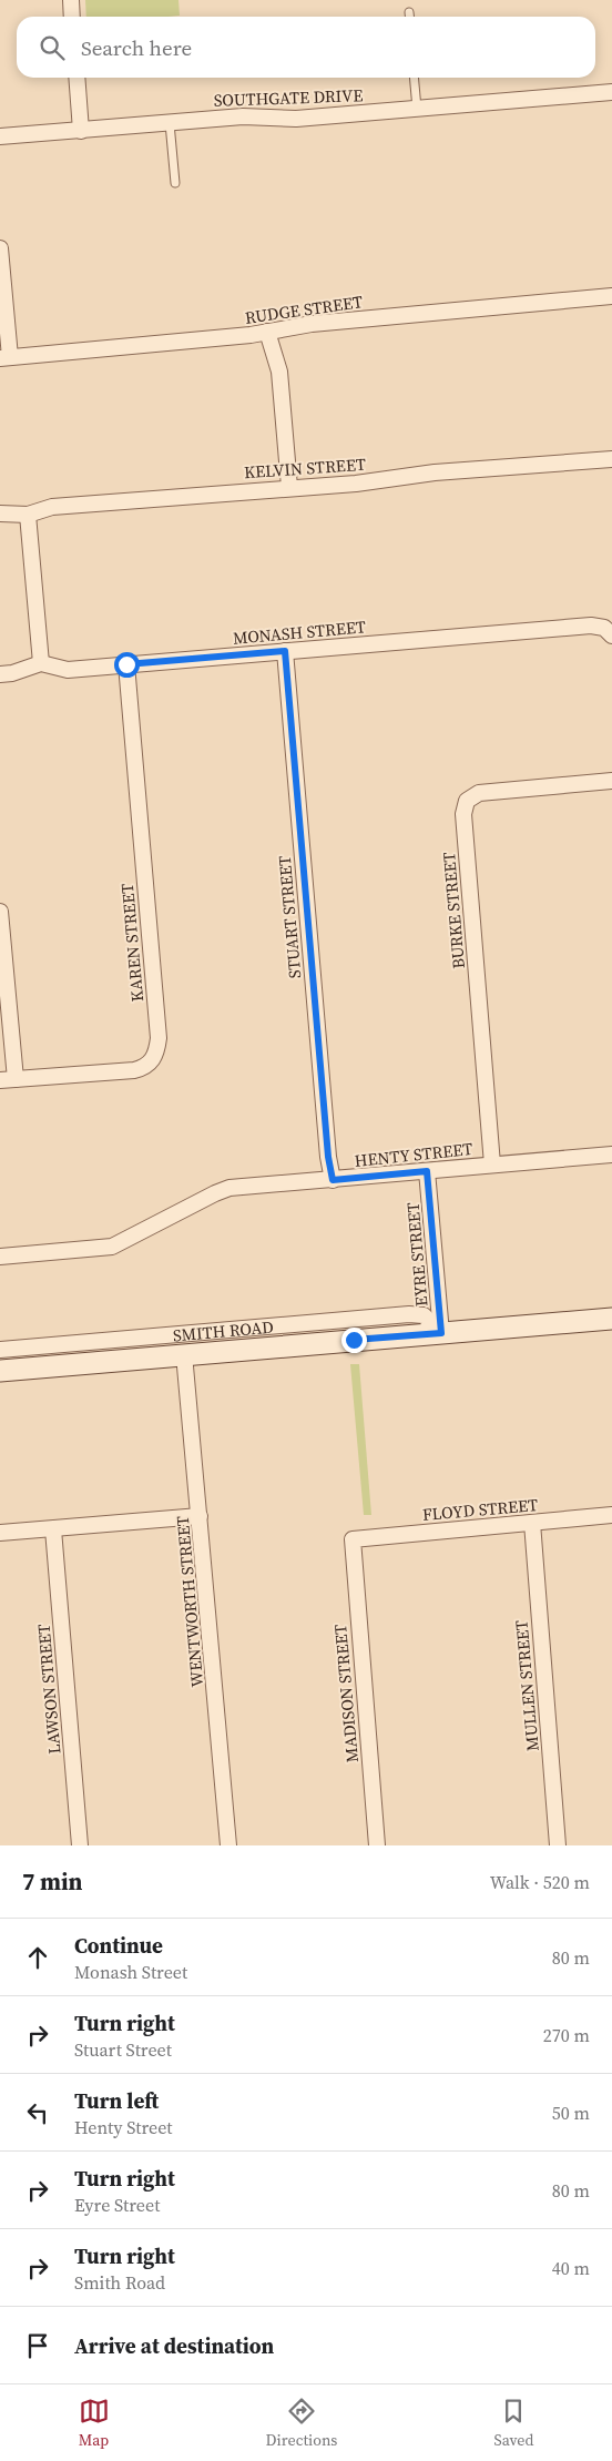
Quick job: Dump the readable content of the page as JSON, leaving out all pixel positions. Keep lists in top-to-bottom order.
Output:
{
  "streets": {
    "street": [
      "SOUTHGATE DRIVE",
      "RUDGE STREET",
      "KELVIN STREET",
      "MONASH STREET",
      "BURKE STREET",
      "STUART STREET",
      "KAREN STREET",
      "HENTY STREET",
      "EYRE STREET",
      "SMITH ROAD",
      "FLOYD STREET",
      "WENTWORTH STREET",
      "MULLEN STREET",
      "LAWSON STREET",
      "MADISON STREET"
    ]
  },
  "crossings": [
    ["MONASH STREET", "STUART STREET"],
    ["MONASH STREET", "KAREN STREET"],
    ["BURKE STREET", "HENTY STREET"],
    ["STUART STREET", "HENTY STREET"],
    ["HENTY STREET", "EYRE STREET"],
    ["EYRE STREET", "SMITH ROAD"],
    ["SMITH ROAD", "WENTWORTH STREET"],
    ["FLOYD STREET", "MULLEN STREET"],
    ["FLOYD STREET", "MADISON STREET"]
  ],
  "page": {
    "search": "Search here",
    "heading": ["7 min", "Walk · 520 m"],
    "list": [
      ["Continue", "Monash Street", "80 m"],
      ["Turn right", "Stuart Street", "270 m"],
      ["Turn left", "Henty Street", "50 m"],
      ["Turn right", "Eyre Street", "80 m"],
      ["Turn right", "Smith Road", "40 m"],
      "Arrive at destination"
    ],
    "nav": ["Map", "Directions", "Saved"]
  }
}
